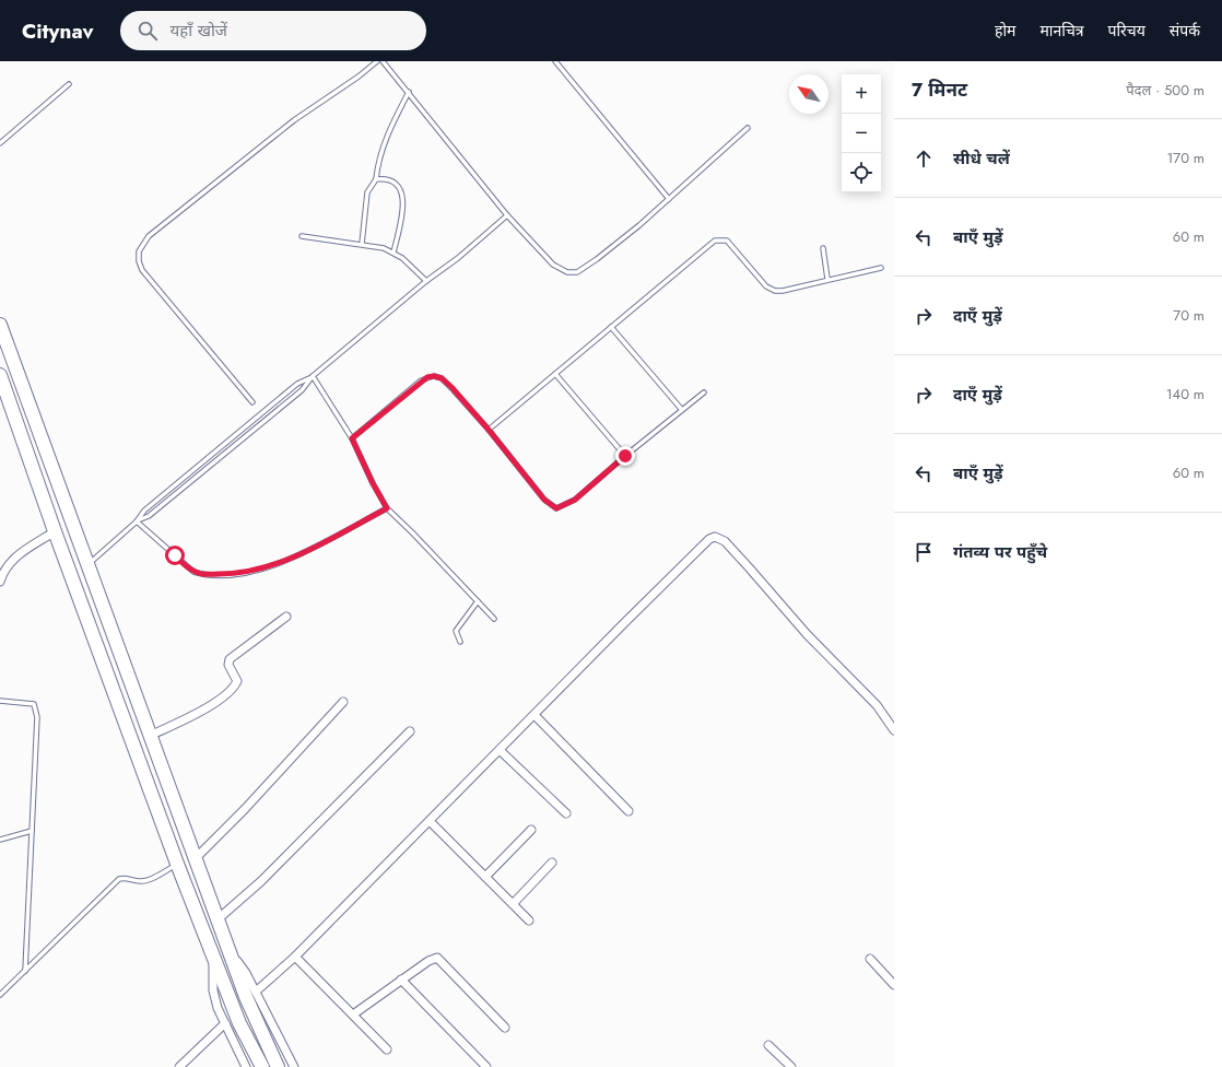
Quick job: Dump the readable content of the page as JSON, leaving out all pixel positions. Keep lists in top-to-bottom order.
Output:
{
  "north": "top left",
  "page": {
    "header": "Citynav",
    "search": "यहाँ खोजें",
    "nav": [
      "होम",
      "मानचित्र",
      "परिचय",
      "संपर्क"
    ],
    "heading": ["7 मिनट", "पैदल · 500 m"],
    "map_buttons": ["+", "−"],
    "list": [
      ["सीधे चलें", "170 m"],
      ["बाएँ मुड़ें", "60 m"],
      ["दाएँ मुड़ें", "70 m"],
      ["दाएँ मुड़ें", "140 m"],
      ["बाएँ मुड़ें", "60 m"],
      "गंतव्य पर पहुँचे"
    ]
  }
}
